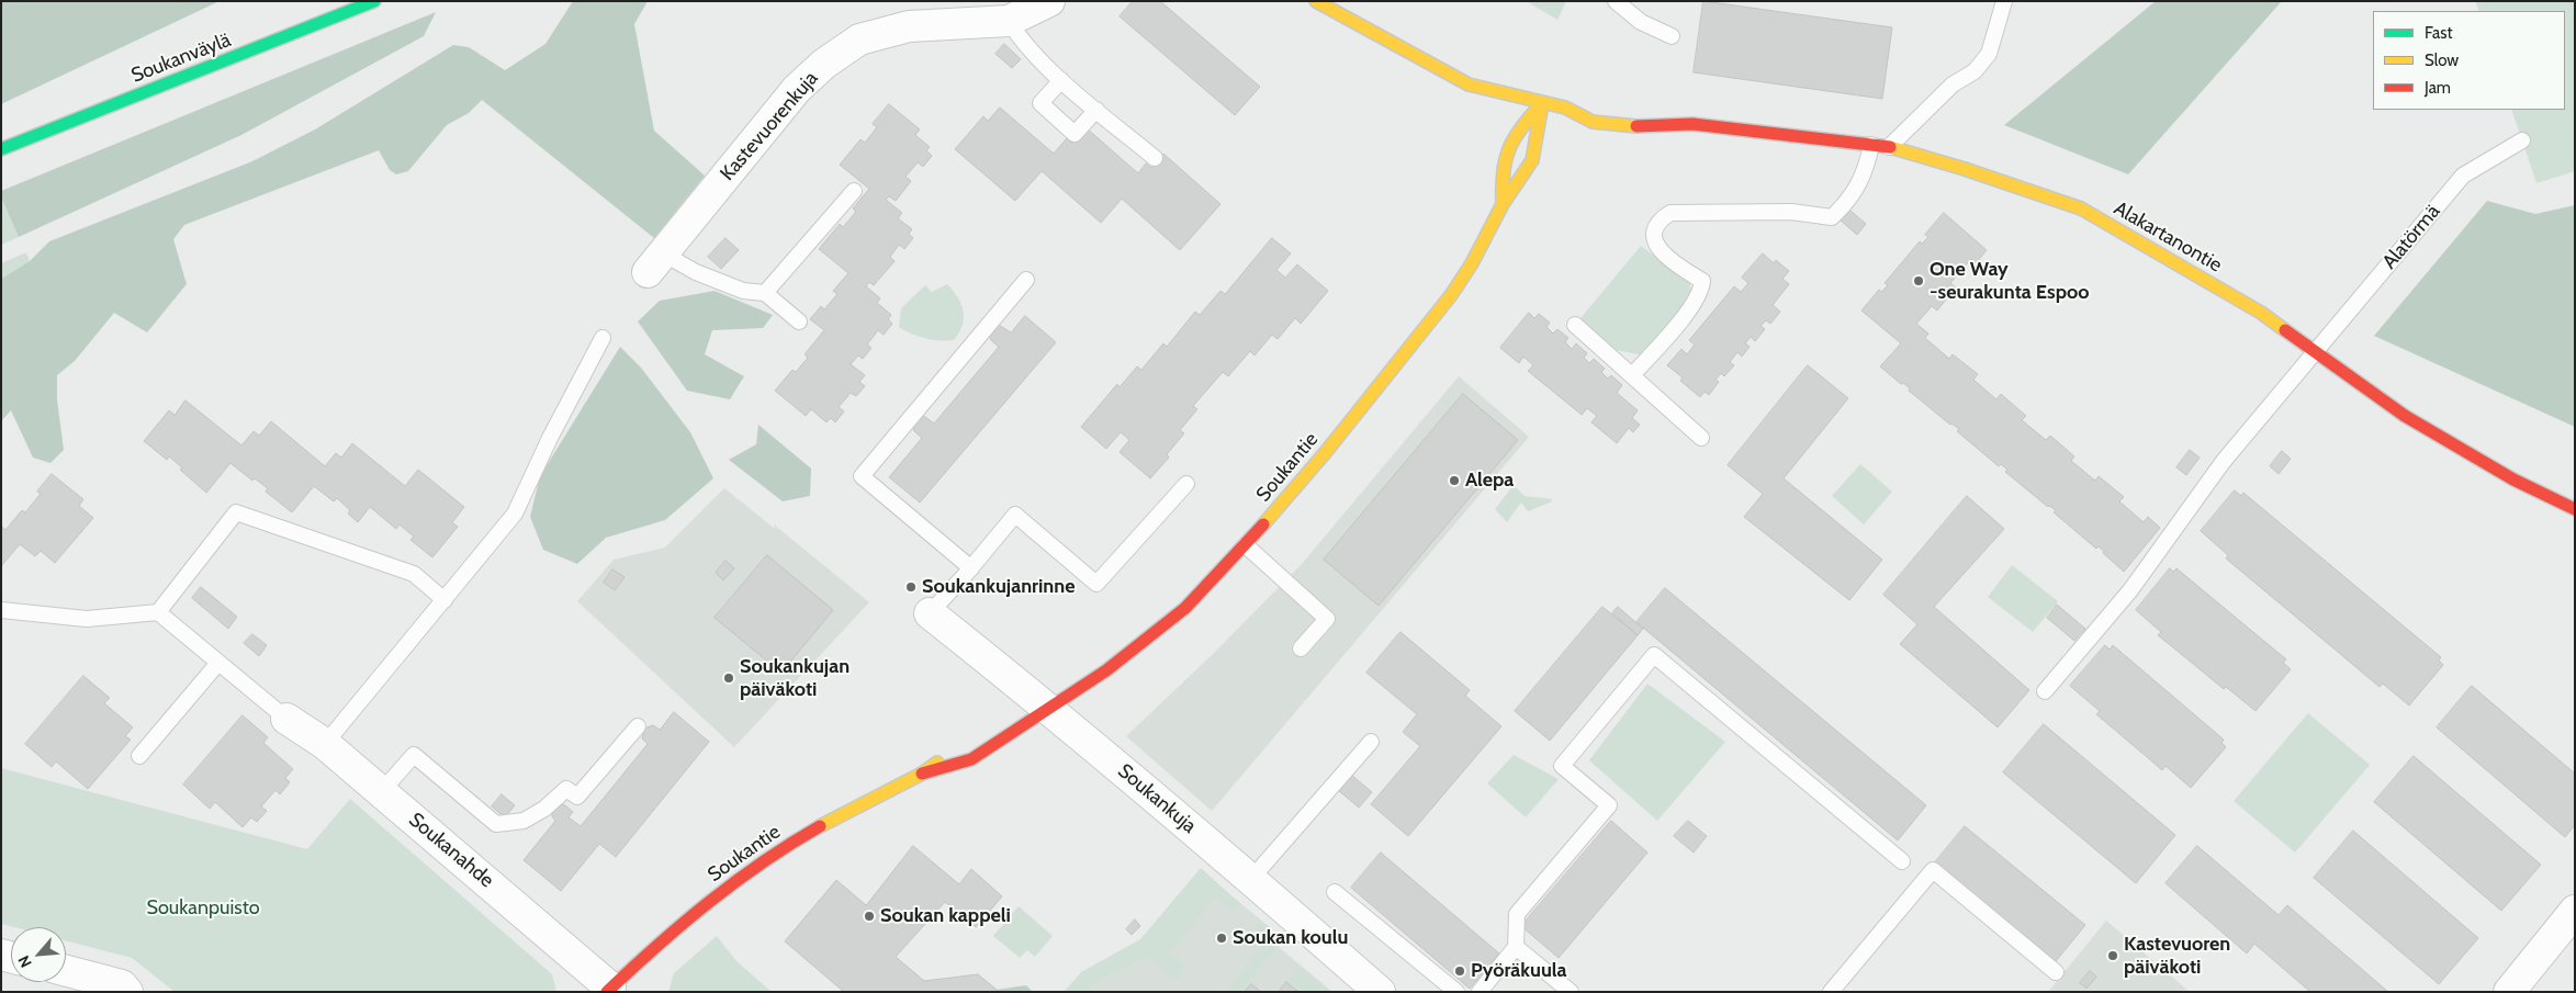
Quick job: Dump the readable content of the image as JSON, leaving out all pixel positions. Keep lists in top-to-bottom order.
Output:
{
  "streets": {
    "street": [
      "Soukanväylä",
      "Kastevuorenkuja",
      "Alakartanontie",
      "Soukantie",
      "Soukankuja",
      "Soukanahde"
    ],
    "lane": ["Alatörmä"]
  },
  "crossings": [
    ["Alakartanontie", "Alatörmä"],
    ["Alakartanontie", "Soukantie"],
    ["Soukantie", "Soukankuja"],
    ["Soukantie", "Soukanahde"]
  ],
  "parks": ["Soukanpuisto"],
  "places": [
    "One Way -seurakunta Espoo",
    "Alepa",
    "Soukankujanrinne",
    "Soukankujan päiväkoti",
    "Soukan kappeli",
    "Soukan koulu",
    "Kastevuoren päiväkoti",
    "Pyöräkuula"
  ],
  "legend": ["Fast", "Slow", "Jam"],
  "north": "bottom left"
}
